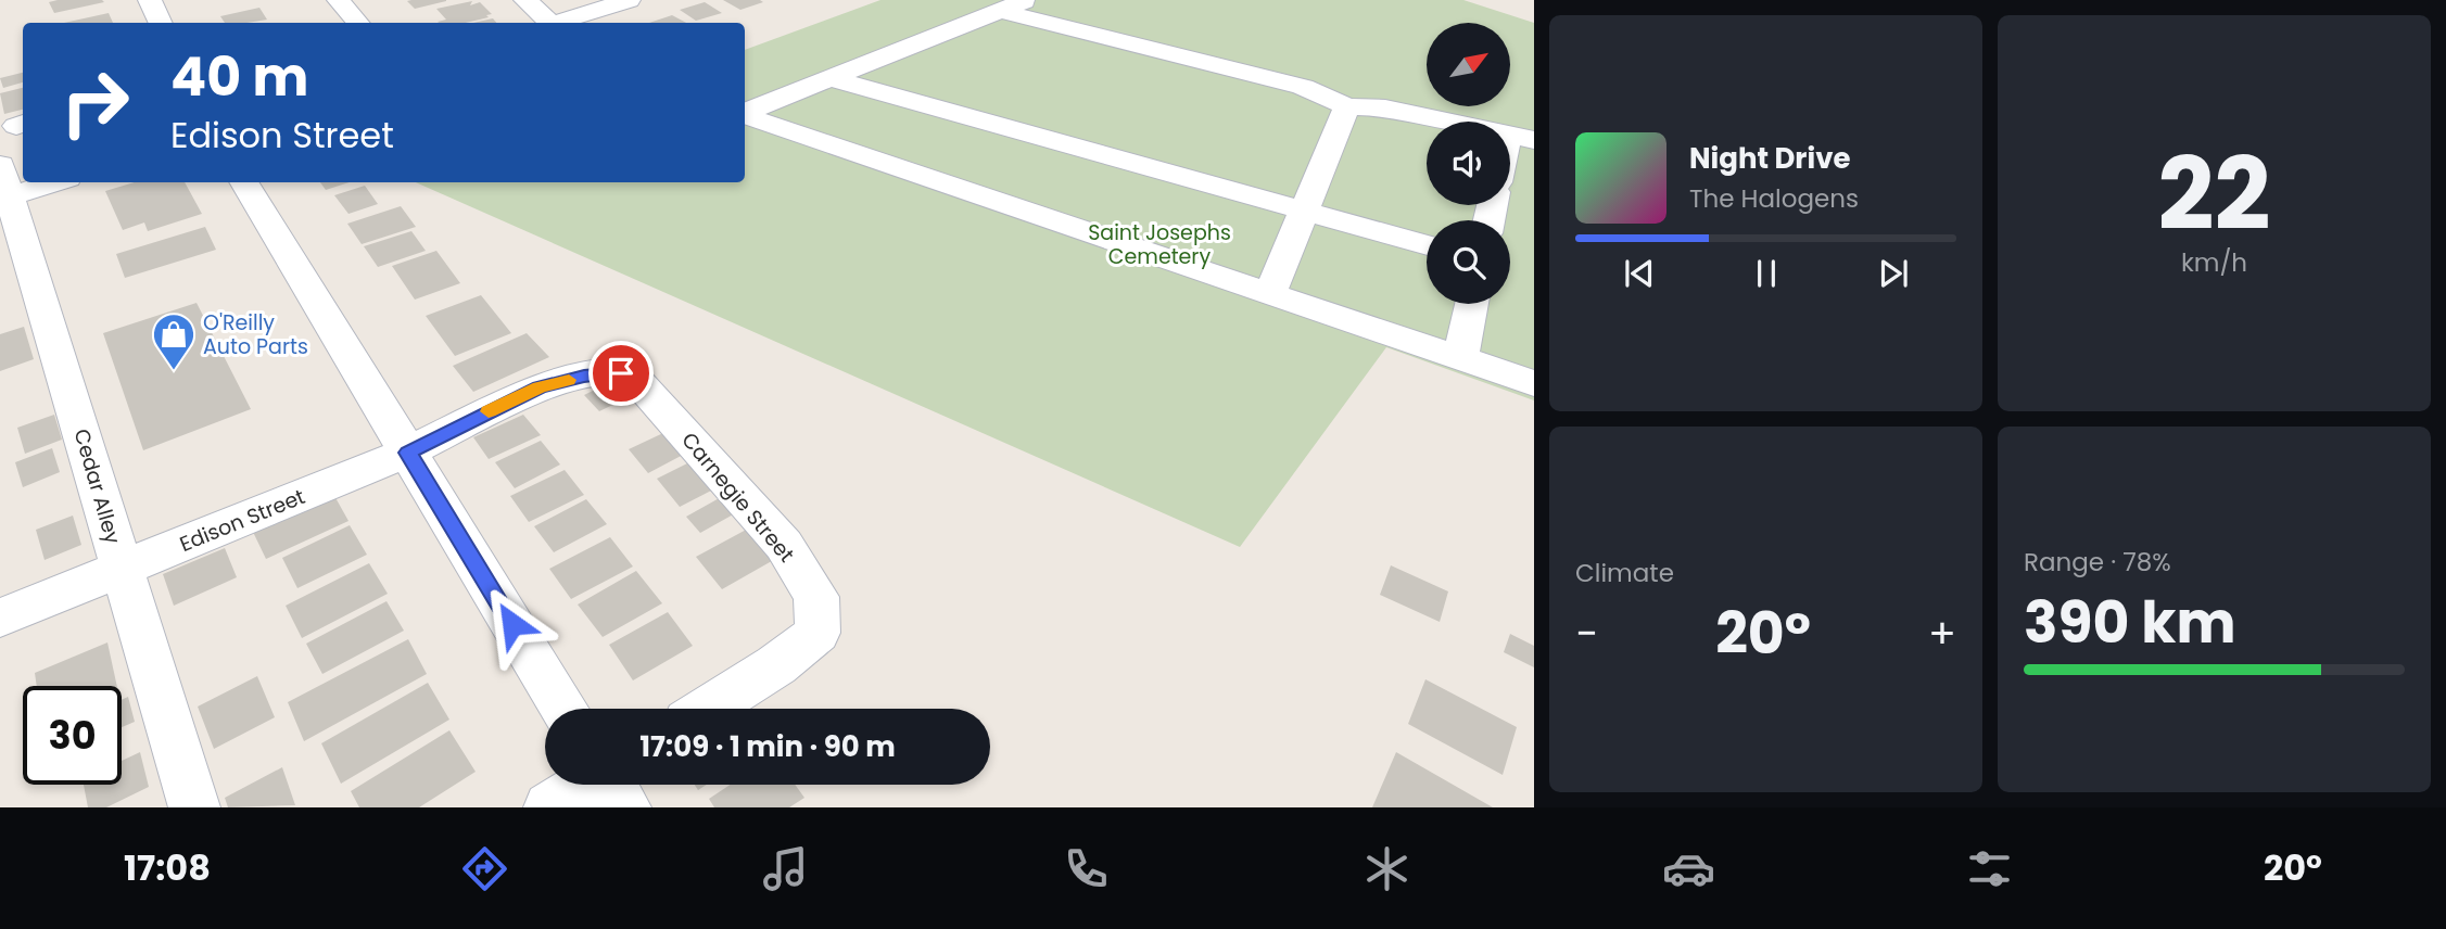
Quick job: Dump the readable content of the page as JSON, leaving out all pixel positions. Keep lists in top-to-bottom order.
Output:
{
  "streets": {
    "street": ["Cedar Alley", "Carnegie Street", "Edison Street"]
  },
  "crossings": [
    ["Cedar Alley", "Edison Street"],
    ["Carnegie Street", "Edison Street"]
  ],
  "parks": ["Saint Josephs Cemetery"],
  "places": {
    "shop": ["O'Reilly Auto Parts"]
  },
  "north": "top right",
  "page": {
    "tile": [
      ["22", "km/h"],
      "Climate",
      ["Range · 78%", "390 km"]
    ],
    "turn": ["40 m", "Edison Street"],
    "song": ["Night Drive", "The Halogens"],
    "heat": ["−", "20°", "+"],
    "limit": "30",
    "trip": "17:09 · 1 min · 90 m",
    "tabs": ["17:08", "20°"]
  }
}
